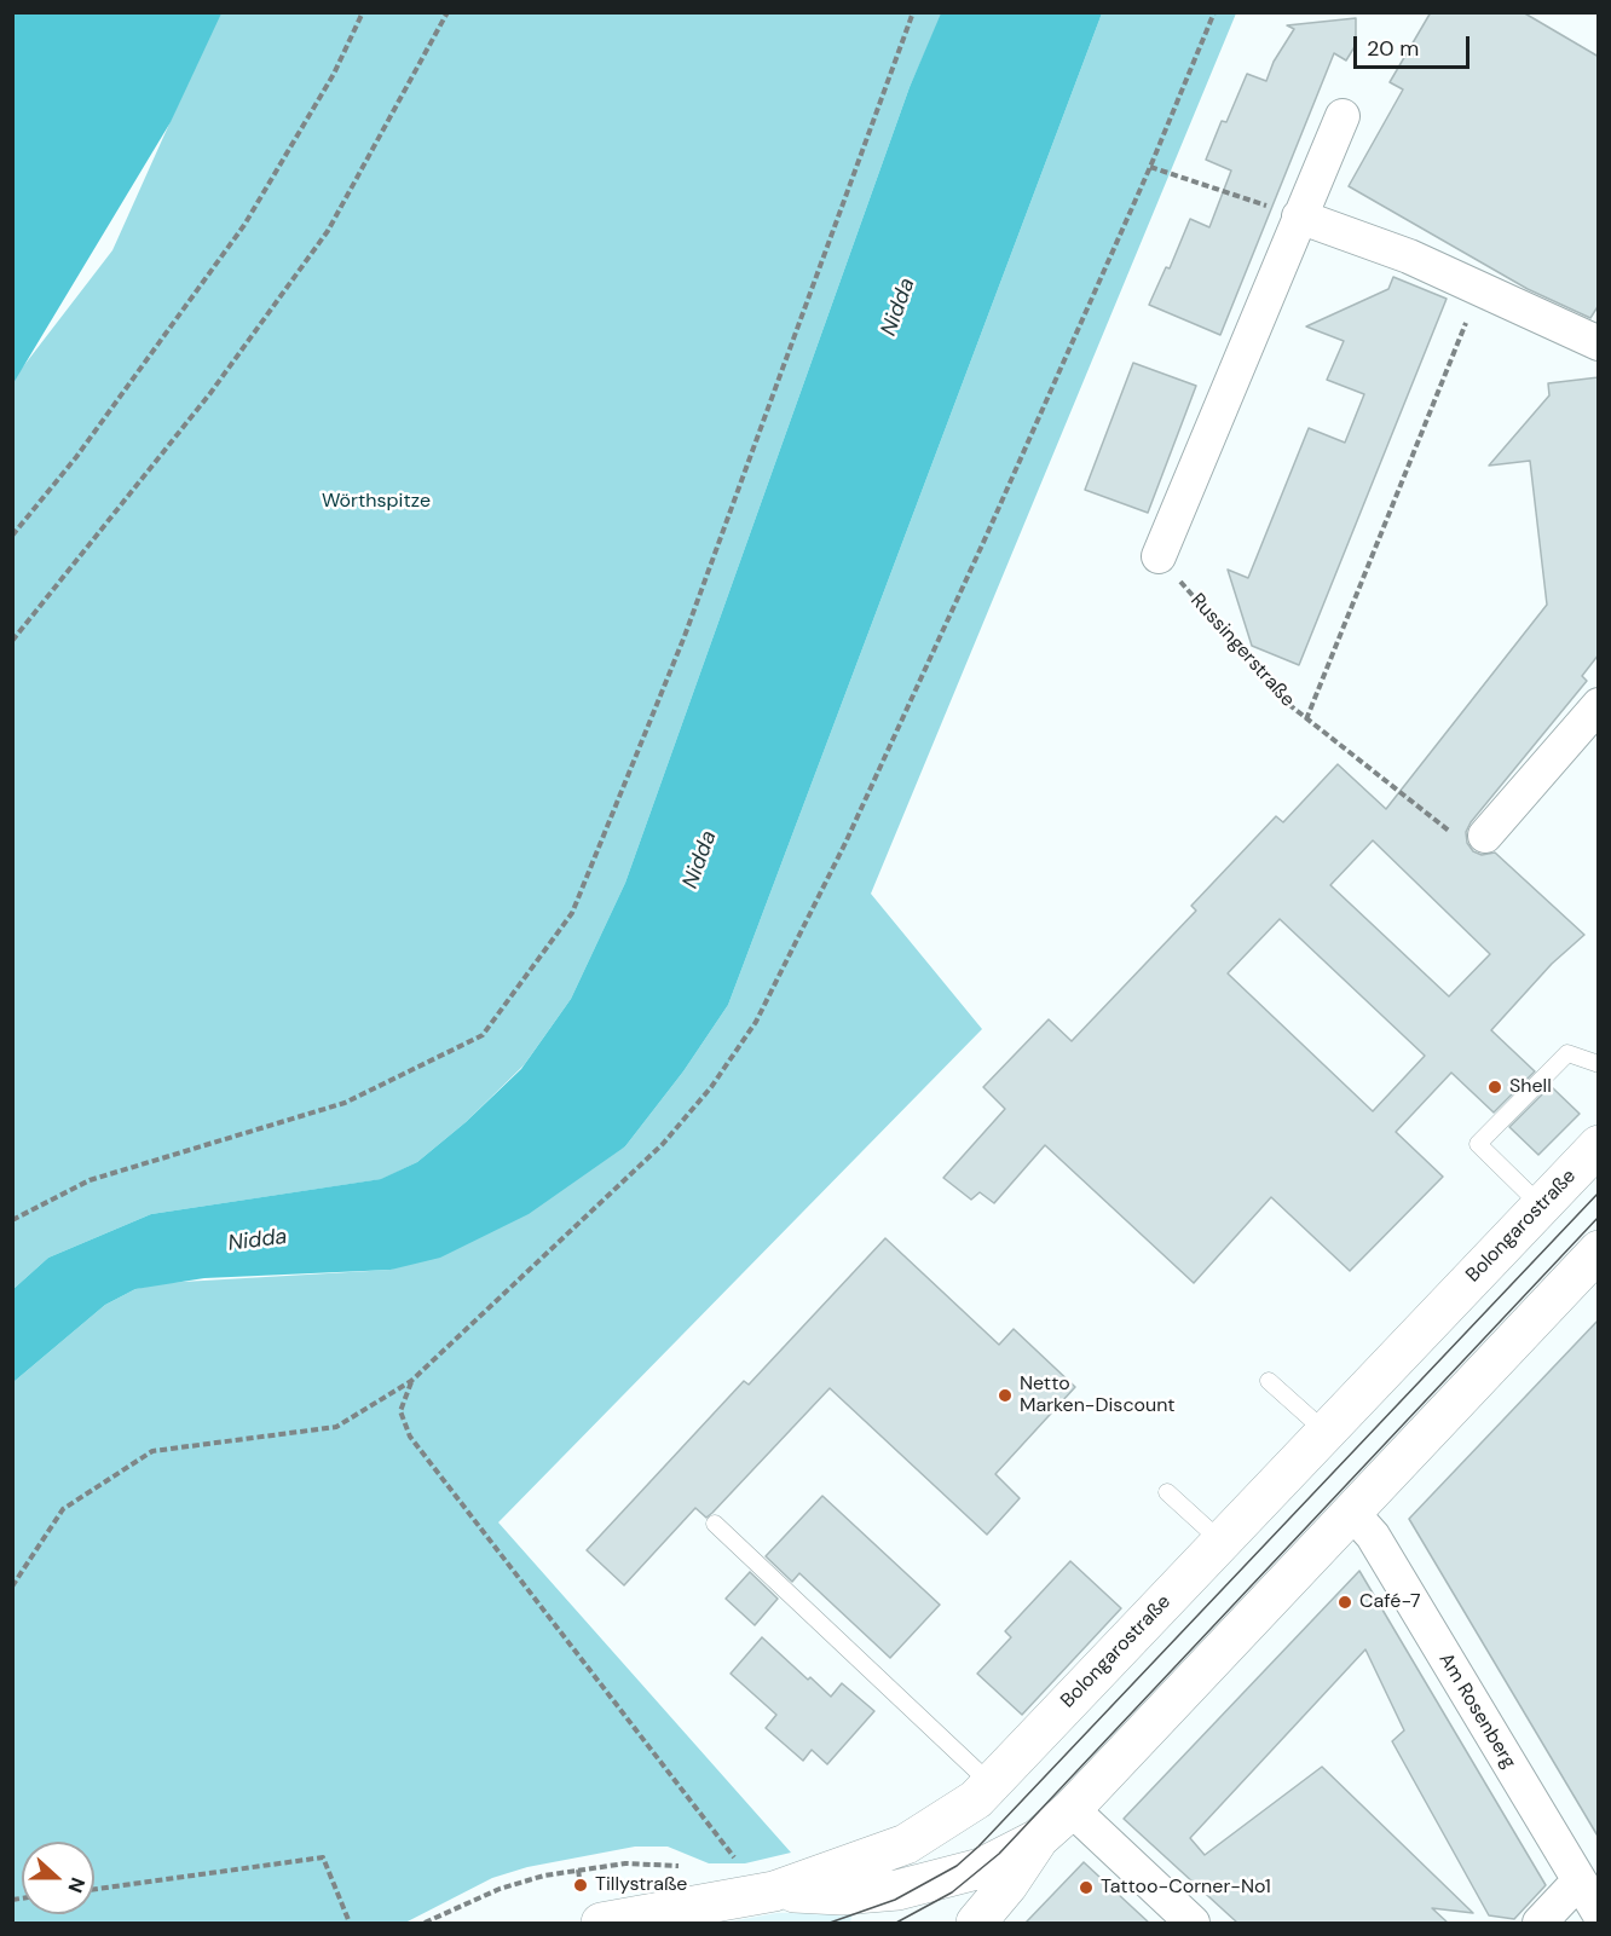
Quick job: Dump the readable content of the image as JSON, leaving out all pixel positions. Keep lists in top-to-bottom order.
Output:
{
  "streets": {
    "main road": ["Bolongarostraße"],
    "street": ["Am Rosenberg"],
    "path": ["Russingerstraße"]
  },
  "water": ["Nidda"],
  "parks": ["Wörthspitze"],
  "places": [
    "Shell",
    "Netto Marken-Discount",
    "Café-7",
    "Tillystraße",
    "Tattoo-Corner-No1"
  ],
  "scale_bar": "20 m",
  "north": "right"
}
